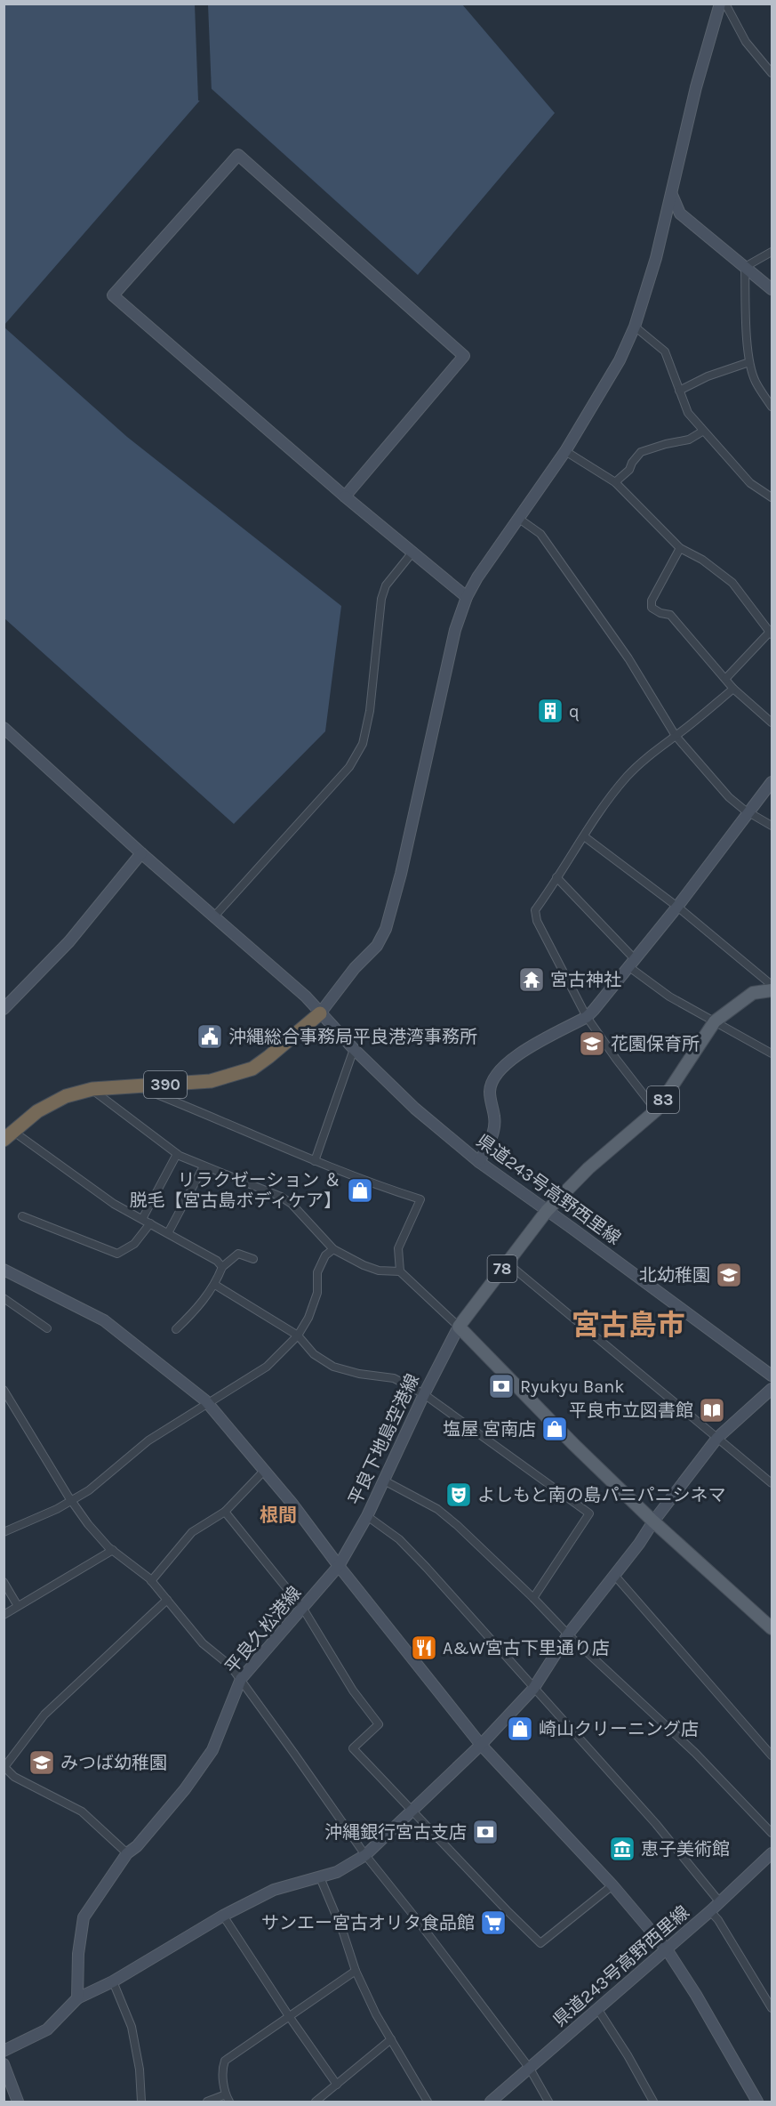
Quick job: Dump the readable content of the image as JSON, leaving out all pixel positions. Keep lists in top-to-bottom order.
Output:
{
  "streets": {
    "highway": ["390"],
    "main road": ["83", "78"],
    "street": ["県道243号高野西里線", "平良下地島空港線", "平良久松港線"]
  },
  "crossings": [
    ["390", "県道243号高野西里線"],
    ["83", "県道243号高野西里線"],
    ["83", "78"],
    ["県道243号高野西里線", "78"],
    ["78", "平良下地島空港線"],
    ["平良下地島空港線", "平良久松港線"]
  ],
  "districts": ["宮古島市", "根間"],
  "places": {
    "building": ["q"],
    "temple": ["宮古神社"],
    "public building": ["沖縄総合事務局平良港湾事務所"],
    "school or university": ["花園保育所", "北幼稚園", "みつば幼稚園"],
    "shop": ["リラクゼーション ＆ 脱毛【宮古島ボディケア】", "塩屋 宮南店", "崎山クリーニング店"],
    "bank": ["Ryukyu Bank", "沖縄銀行宮古支店"],
    "library": ["平良市立図書館"],
    "theatre": ["よしもと南の島パニパニシネマ"],
    "restaurant": ["A&W宮古下里通り店"],
    "museum": ["恵子美術館"],
    "supermarket": ["サンエー宮古オリタ食品館"]
  }
}
